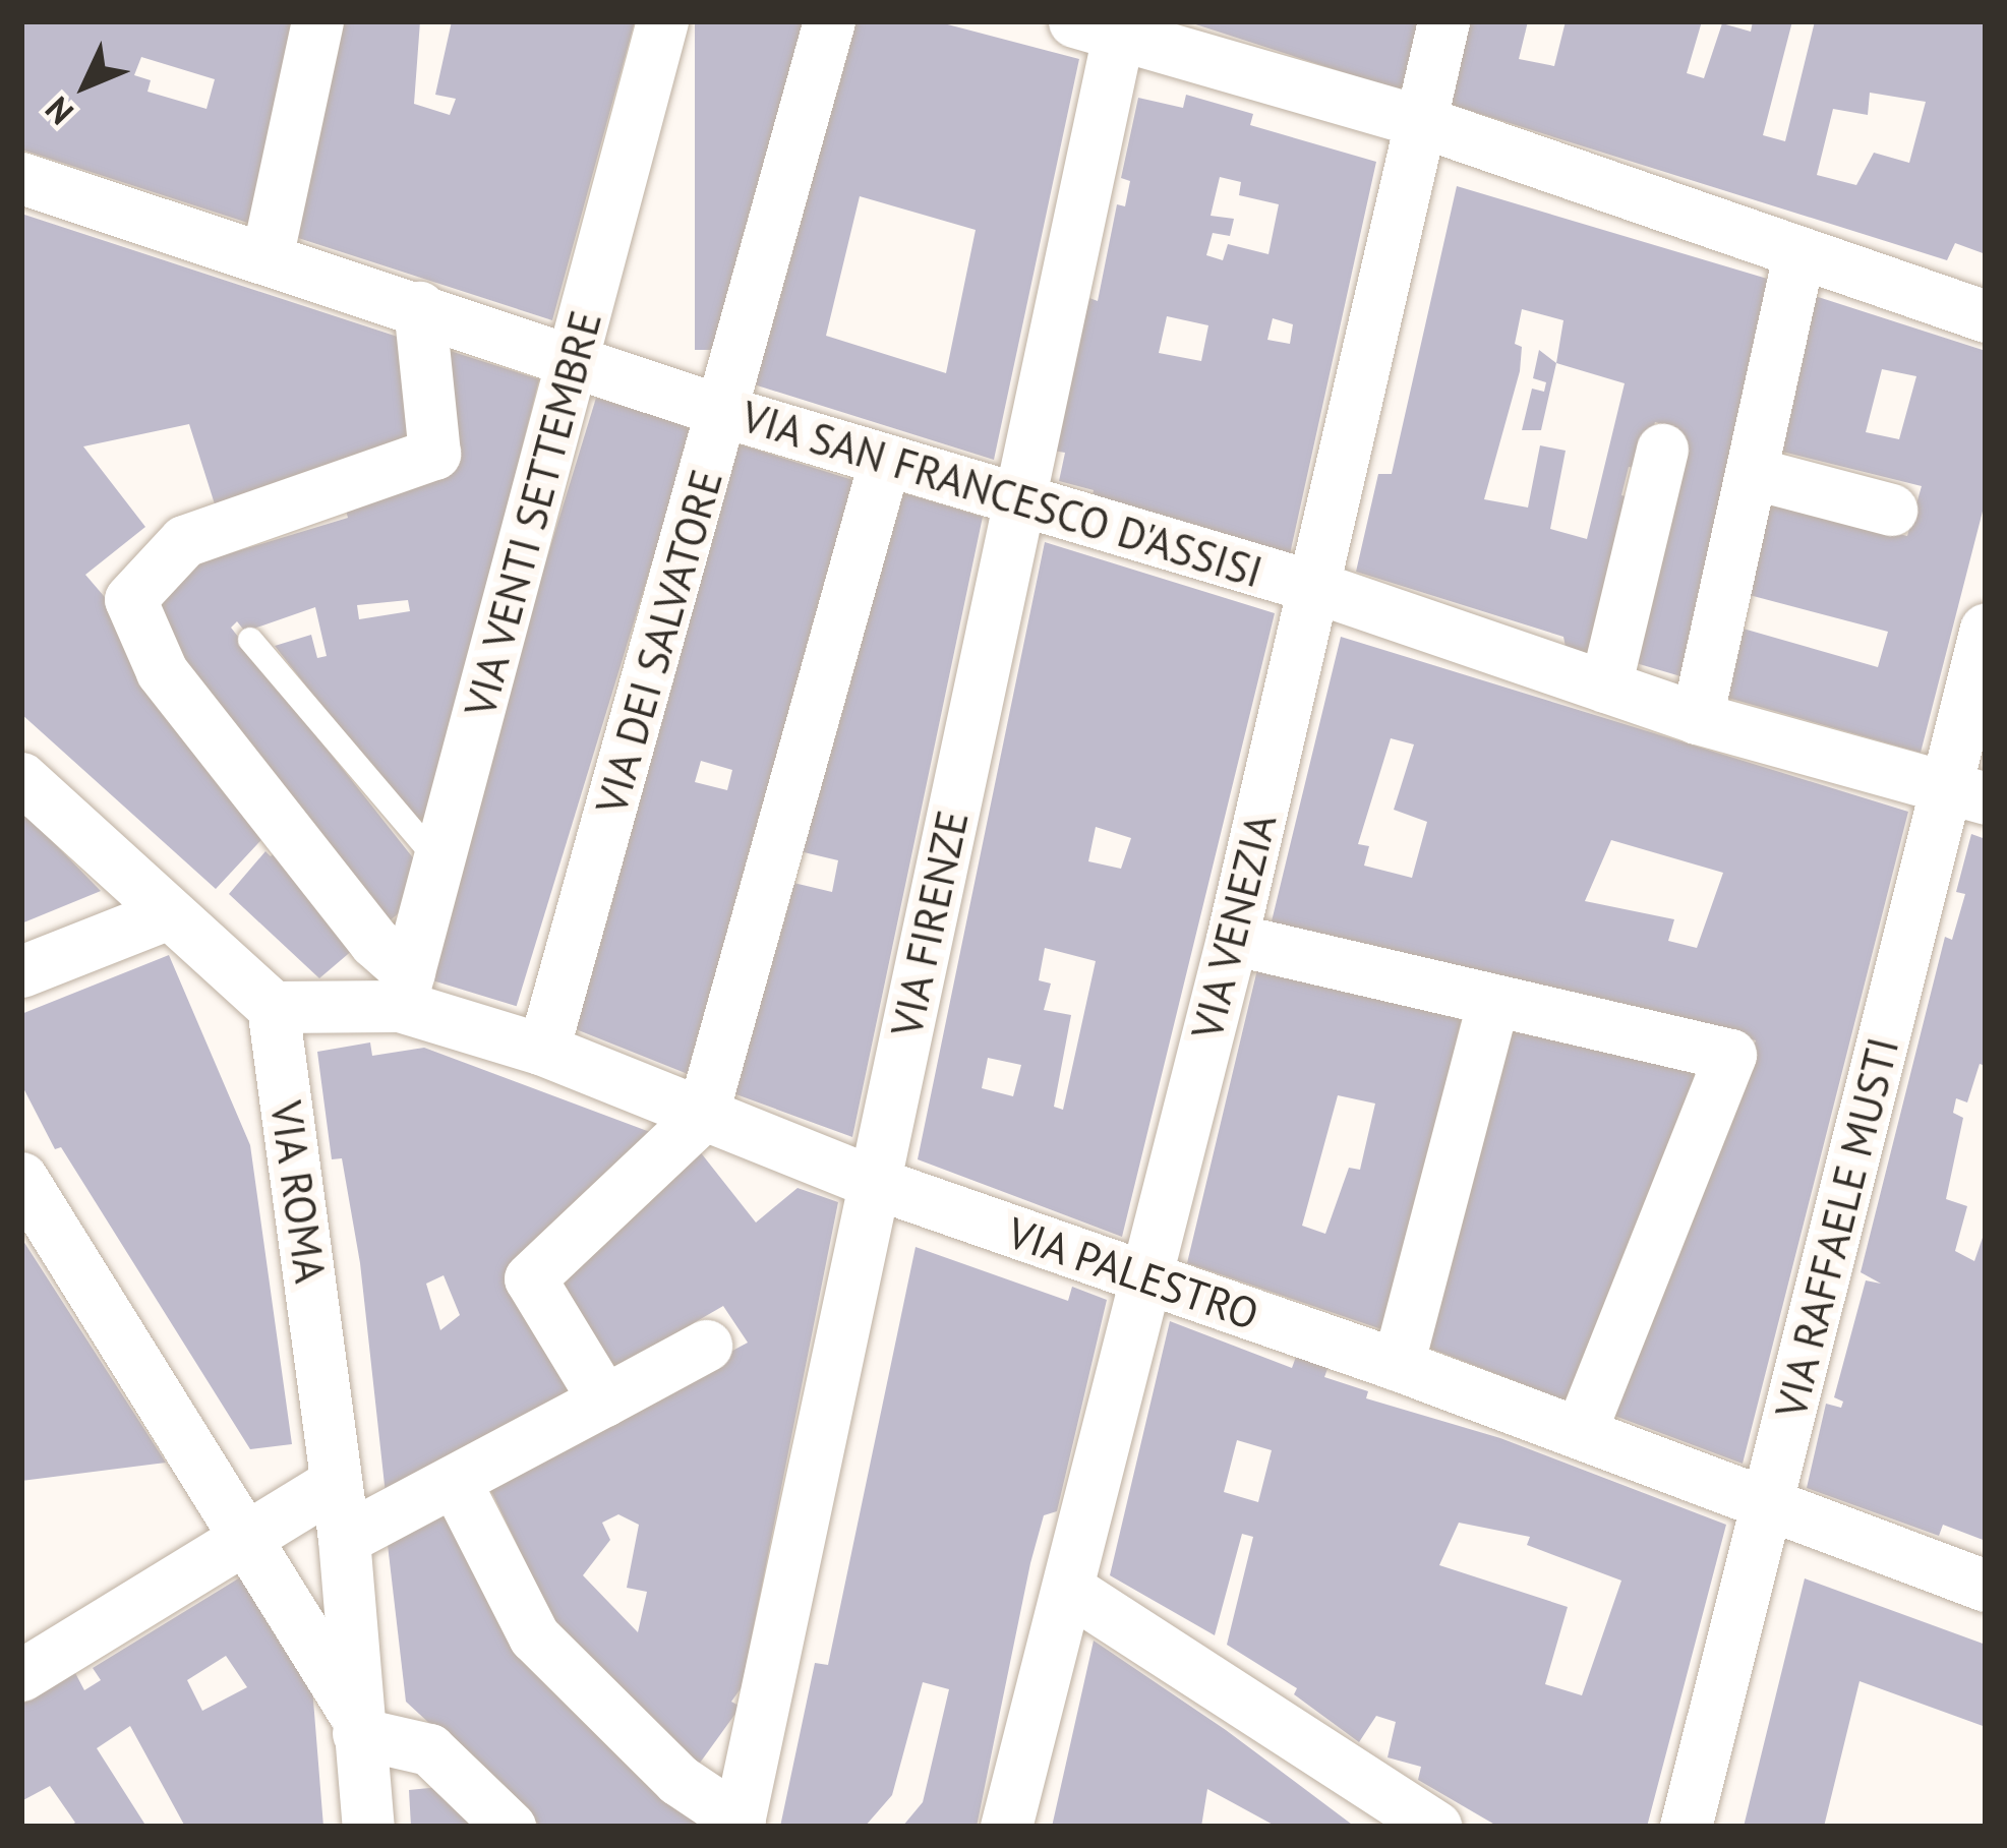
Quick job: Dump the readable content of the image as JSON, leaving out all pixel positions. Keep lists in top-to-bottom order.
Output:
{
  "streets": {
    "street": [
      "VIA SAN FRANCESCO D'ASSISI",
      "VIA VENTI SETTEMBRE",
      "VIA DEI SALVATORE",
      "VIA FIRENZE",
      "VIA VENEZIA",
      "VIA ROMA",
      "VIA RAFFAELE MUSTI",
      "VIA PALESTRO"
    ]
  },
  "crossings": [
    ["VIA SAN FRANCESCO D'ASSISI", "VIA VENTI SETTEMBRE"],
    ["VIA SAN FRANCESCO D'ASSISI", "VIA DEI SALVATORE"],
    ["VIA SAN FRANCESCO D'ASSISI", "VIA FIRENZE"],
    ["VIA SAN FRANCESCO D'ASSISI", "VIA VENEZIA"],
    ["VIA SAN FRANCESCO D'ASSISI", "VIA RAFFAELE MUSTI"],
    ["VIA VENTI SETTEMBRE", "VIA PALESTRO"],
    ["VIA DEI SALVATORE", "VIA PALESTRO"],
    ["VIA FIRENZE", "VIA PALESTRO"],
    ["VIA VENEZIA", "VIA PALESTRO"],
    ["VIA ROMA", "VIA PALESTRO"],
    ["VIA RAFFAELE MUSTI", "VIA PALESTRO"]
  ],
  "north": "bottom left"
}
